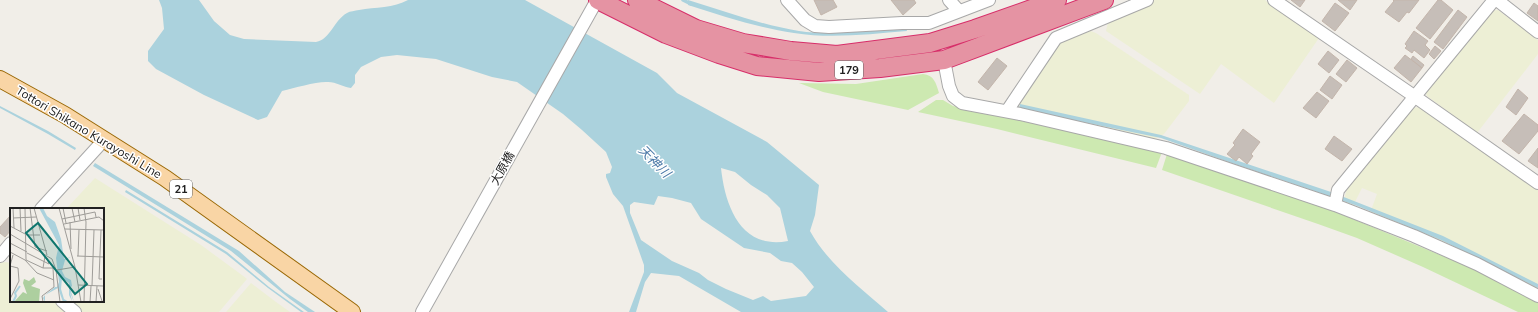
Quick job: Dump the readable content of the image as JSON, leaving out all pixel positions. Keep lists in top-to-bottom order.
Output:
{
  "streets": {
    "highway": ["179"],
    "main road": ["Tottori Shikano Kurayoshi Line", "21"],
    "street": ["大原橋"]
  },
  "crossings": [
    ["179", "大原橋"]
  ],
  "water": ["天神川"]
}
